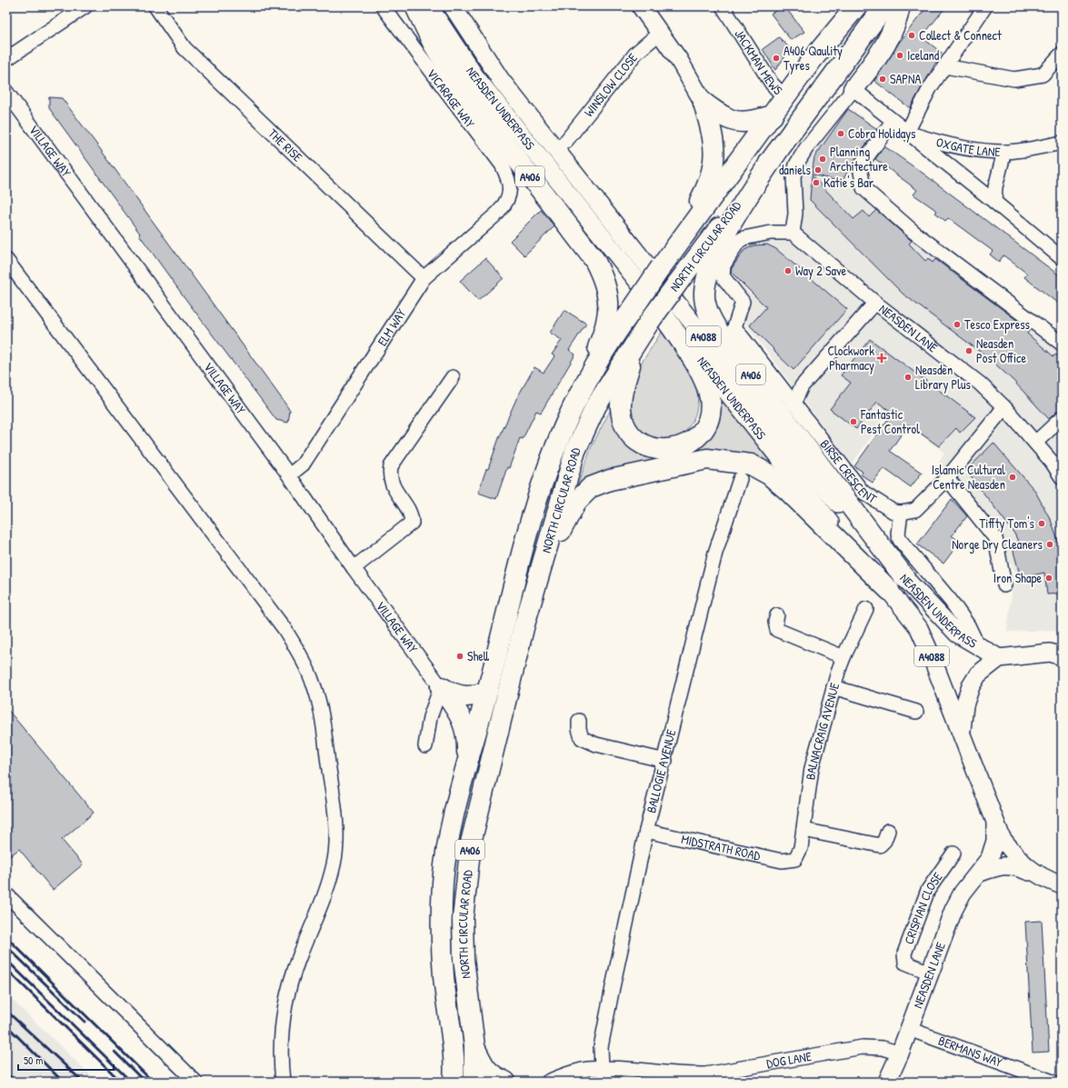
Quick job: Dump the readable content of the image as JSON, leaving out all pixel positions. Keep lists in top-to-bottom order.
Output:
{
  "streets": {
    "highway": ["A406", "NORTH CIRCULAR ROAD"],
    "main road": ["NEASDEN UNDERPASS", "NEASDEN LANE", "A4088"],
    "street": [
      "JACKMAN MEWS",
      "WINSLOW CLOSE",
      "VICARAGE WAY",
      "THE RISE",
      "OXGATE LANE",
      "VILLAGE WAY",
      "ELM WAY",
      "BIRSE CRESCENT",
      "BALNACRAIG AVENUE",
      "BALLOGIE AVENUE",
      "MIDSTRATH ROAD",
      "CRISPIAN CLOSE",
      "BERMANS WAY",
      "DOG LANE"
    ]
  },
  "crossings": [
    ["JACKMAN MEWS", "NORTH CIRCULAR ROAD"],
    ["VICARAGE WAY", "ELM WAY"],
    ["NEASDEN UNDERPASS", "A406"],
    ["NEASDEN UNDERPASS", "NORTH CIRCULAR ROAD"],
    ["NEASDEN UNDERPASS", "A4088"],
    ["THE RISE", "ELM WAY"],
    ["VILLAGE WAY", "ELM WAY"],
    ["A406", "NORTH CIRCULAR ROAD"],
    ["NEASDEN LANE", "A4088"],
    ["NEASDEN LANE", "BIRSE CRESCENT"],
    ["NEASDEN LANE", "CRISPIAN CLOSE"],
    ["NEASDEN LANE", "BERMANS WAY"],
    ["NEASDEN LANE", "DOG LANE"],
    ["BALNACRAIG AVENUE", "MIDSTRATH ROAD"],
    ["BALLOGIE AVENUE", "MIDSTRATH ROAD"],
    ["BALLOGIE AVENUE", "DOG LANE"]
  ],
  "places": {
    "other": [
      "Collect & Connect",
      "Iceland",
      "A406 Qaulity Tyres",
      "SAPNA",
      "Cobra Holidays",
      "Planning Architecture",
      "daniels",
      "Katie's Bar",
      "Way 2 Save",
      "Tesco Express",
      "Neasden Post Office",
      "Neasden Library Plus",
      "Fantastic Pest Control",
      "Islamic Cultural Centre Neasden",
      "Tiffty Tom's",
      "Norge Dry Cleaners",
      "Iron Shape",
      "Shell"
    ],
    "health": ["Clockwork Pharmacy"]
  },
  "scale_bar": "50 m"
}
